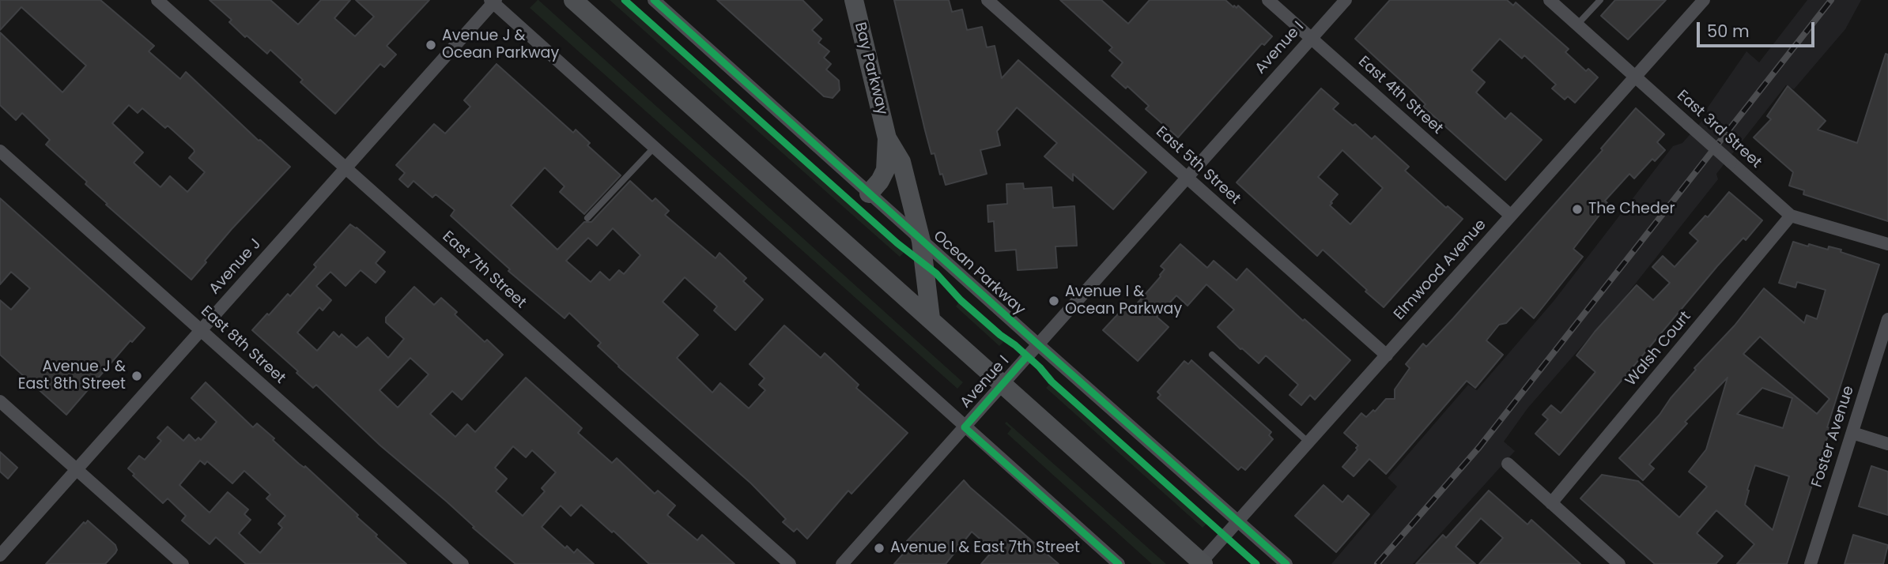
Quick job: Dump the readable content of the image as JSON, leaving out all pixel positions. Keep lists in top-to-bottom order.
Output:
{
  "streets": {
    "main road": ["Bay Parkway"],
    "street": [
      "Avenue I",
      "East 4th Street",
      "East 3rd Street",
      "East 5th Street",
      "Avenue J",
      "East 7th Street",
      "Elmwood Avenue",
      "Ocean Parkway",
      "East 8th Street",
      "Walsh Court",
      "Foster Avenue"
    ]
  },
  "crossings": [
    ["Avenue I", "East 4th Street"],
    ["Avenue I", "East 5th Street"],
    ["Avenue I", "Ocean Parkway"],
    ["Bay Parkway", "Ocean Parkway"],
    ["East 4th Street", "Elmwood Avenue"],
    ["East 3rd Street", "Elmwood Avenue"],
    ["East 3rd Street", "Walsh Court"],
    ["East 5th Street", "Elmwood Avenue"],
    ["Avenue J", "East 7th Street"],
    ["Avenue J", "East 8th Street"],
    ["Elmwood Avenue", "Ocean Parkway"]
  ],
  "places": [
    "Avenue J & Ocean Parkway",
    "The Cheder",
    "Avenue I & Ocean Parkway",
    "Avenue J & East 8th Street",
    "Avenue I & East 7th Street"
  ],
  "scale_bar": "50 m"
}
